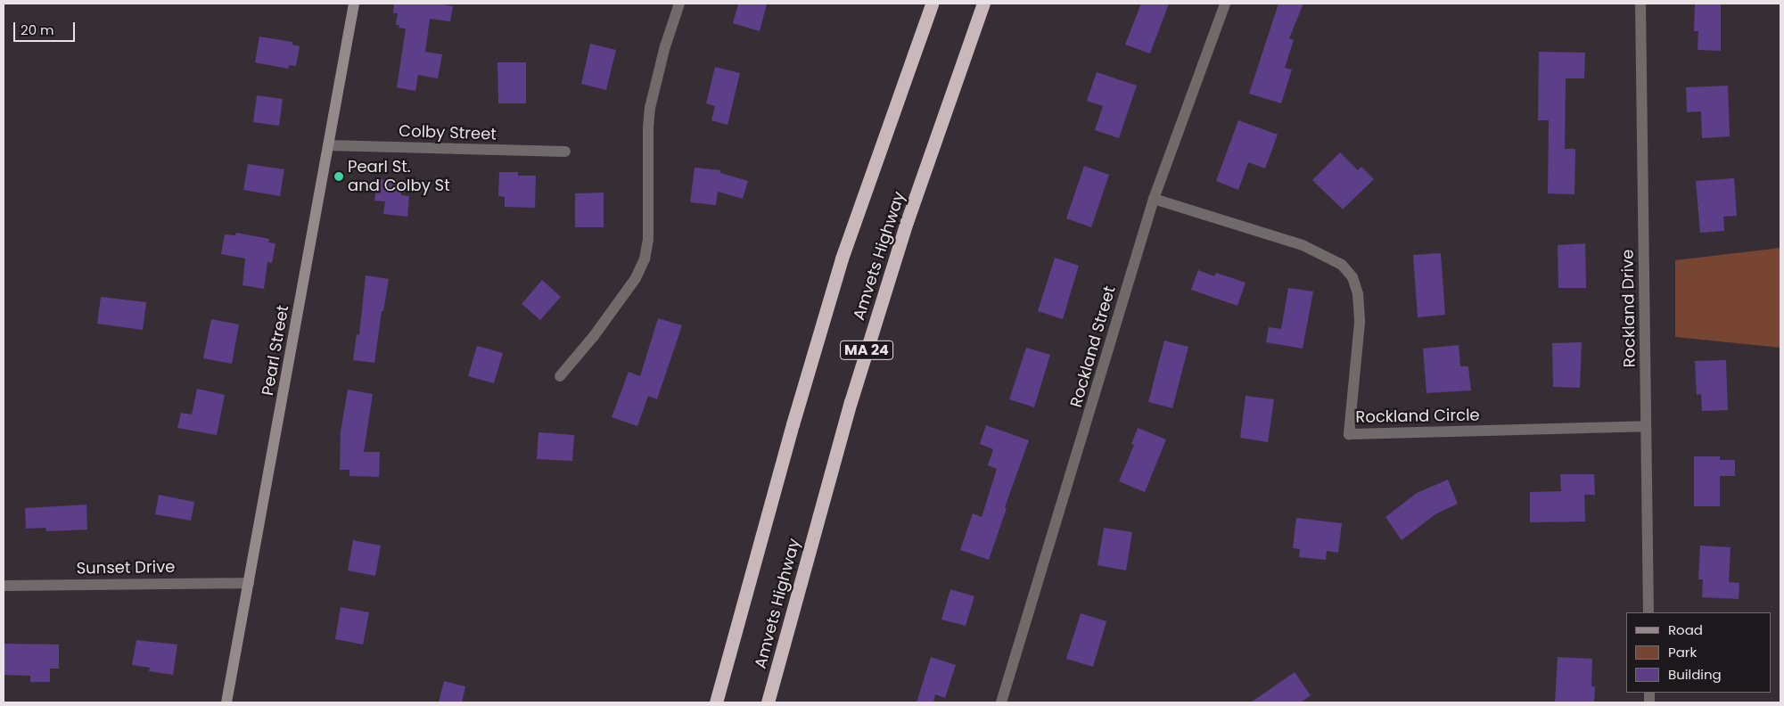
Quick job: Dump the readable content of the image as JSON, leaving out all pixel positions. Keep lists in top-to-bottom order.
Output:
{
  "streets": {
    "highway": ["Amvets Highway", "MA 24"],
    "street": [
      "Colby Street",
      "Rockland Drive",
      "Rockland Street",
      "Pearl Street",
      "Rockland Circle",
      "Sunset Drive"
    ]
  },
  "crossings": [
    ["Colby Street", "Pearl Street"],
    ["Rockland Drive", "Rockland Circle"],
    ["Rockland Street", "Rockland Circle"],
    ["Pearl Street", "Sunset Drive"]
  ],
  "places": ["Pearl St. and Colby St"],
  "legend": ["Road", "Park", "Building"],
  "scale_bar": "20 m"
}
